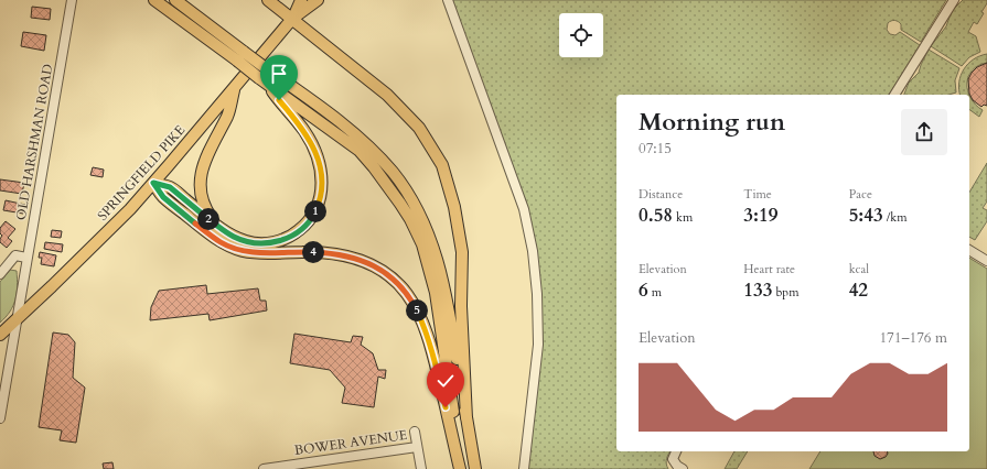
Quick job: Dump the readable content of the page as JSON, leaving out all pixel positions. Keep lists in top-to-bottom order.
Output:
{
  "streets": {
    "main road": ["SPRINGFIELD PIKE"],
    "street": ["OLD HARSHMAN ROAD", "BOWER AVENUE"]
  },
  "crossings": [
    ["OLD HARSHMAN ROAD", "SPRINGFIELD PIKE"]
  ],
  "page": {
    "heading": ["Morning run", "07:15"],
    "stats": [
      ["Distance", "0.58 km"],
      ["Time", "3:19"],
      ["Pace", "5:43 /km"],
      ["Elevation", "6 m"],
      ["Heart rate", "133 bpm"],
      ["kcal", "42"]
    ],
    "pins": [
      "1",
      "2",
      "4",
      "5"
    ],
    "chart": ["Elevation", "171–176 m"]
  }
}
